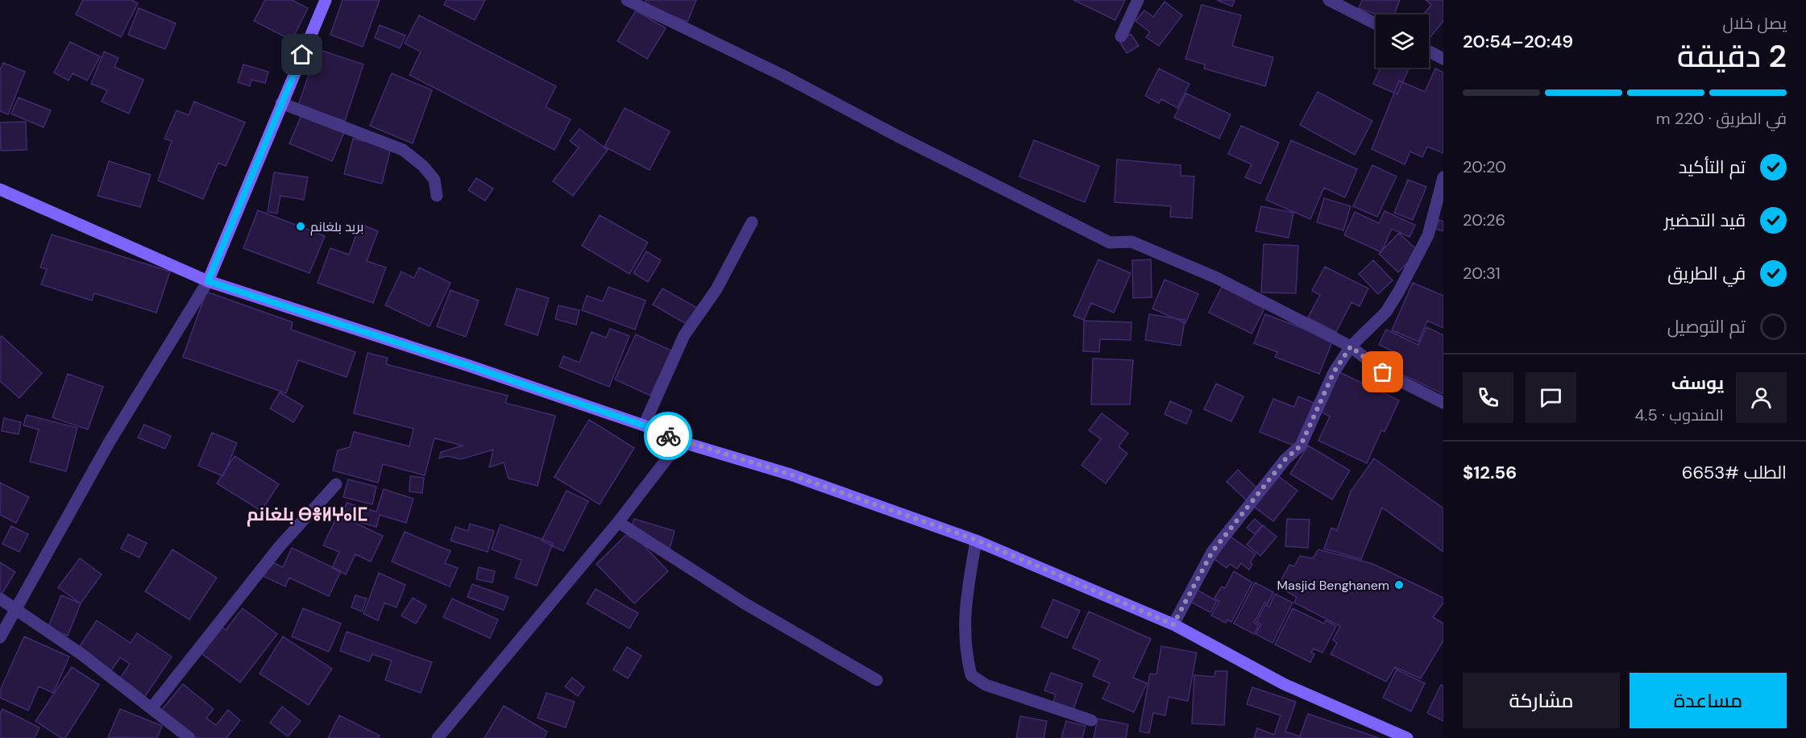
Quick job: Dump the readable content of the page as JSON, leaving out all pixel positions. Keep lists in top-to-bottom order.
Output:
{
  "districts": ["بلغانم ⴱⴻⵍⵖⴰⵏⵎ"],
  "places": ["بريد بلغانم", "Masjid Benghanem"],
  "page": {
    "heading": ["2 دقيقة", "يصل خلال", "20:49–20:54"],
    "panel": [
      "يوسف",
      "المندوب · 4.5",
      "الطلب #6653",
      "$12.56"
    ],
    "bar": "في الطريق · 220 m",
    "list": [
      ["تم التأكيد", "20:20"],
      ["قيد التحضير", "20:26"],
      ["في الطريق", "20:31"],
      "تم التوصيل"
    ],
    "buttons": ["مساعدة", "مشاركة"]
  }
}
